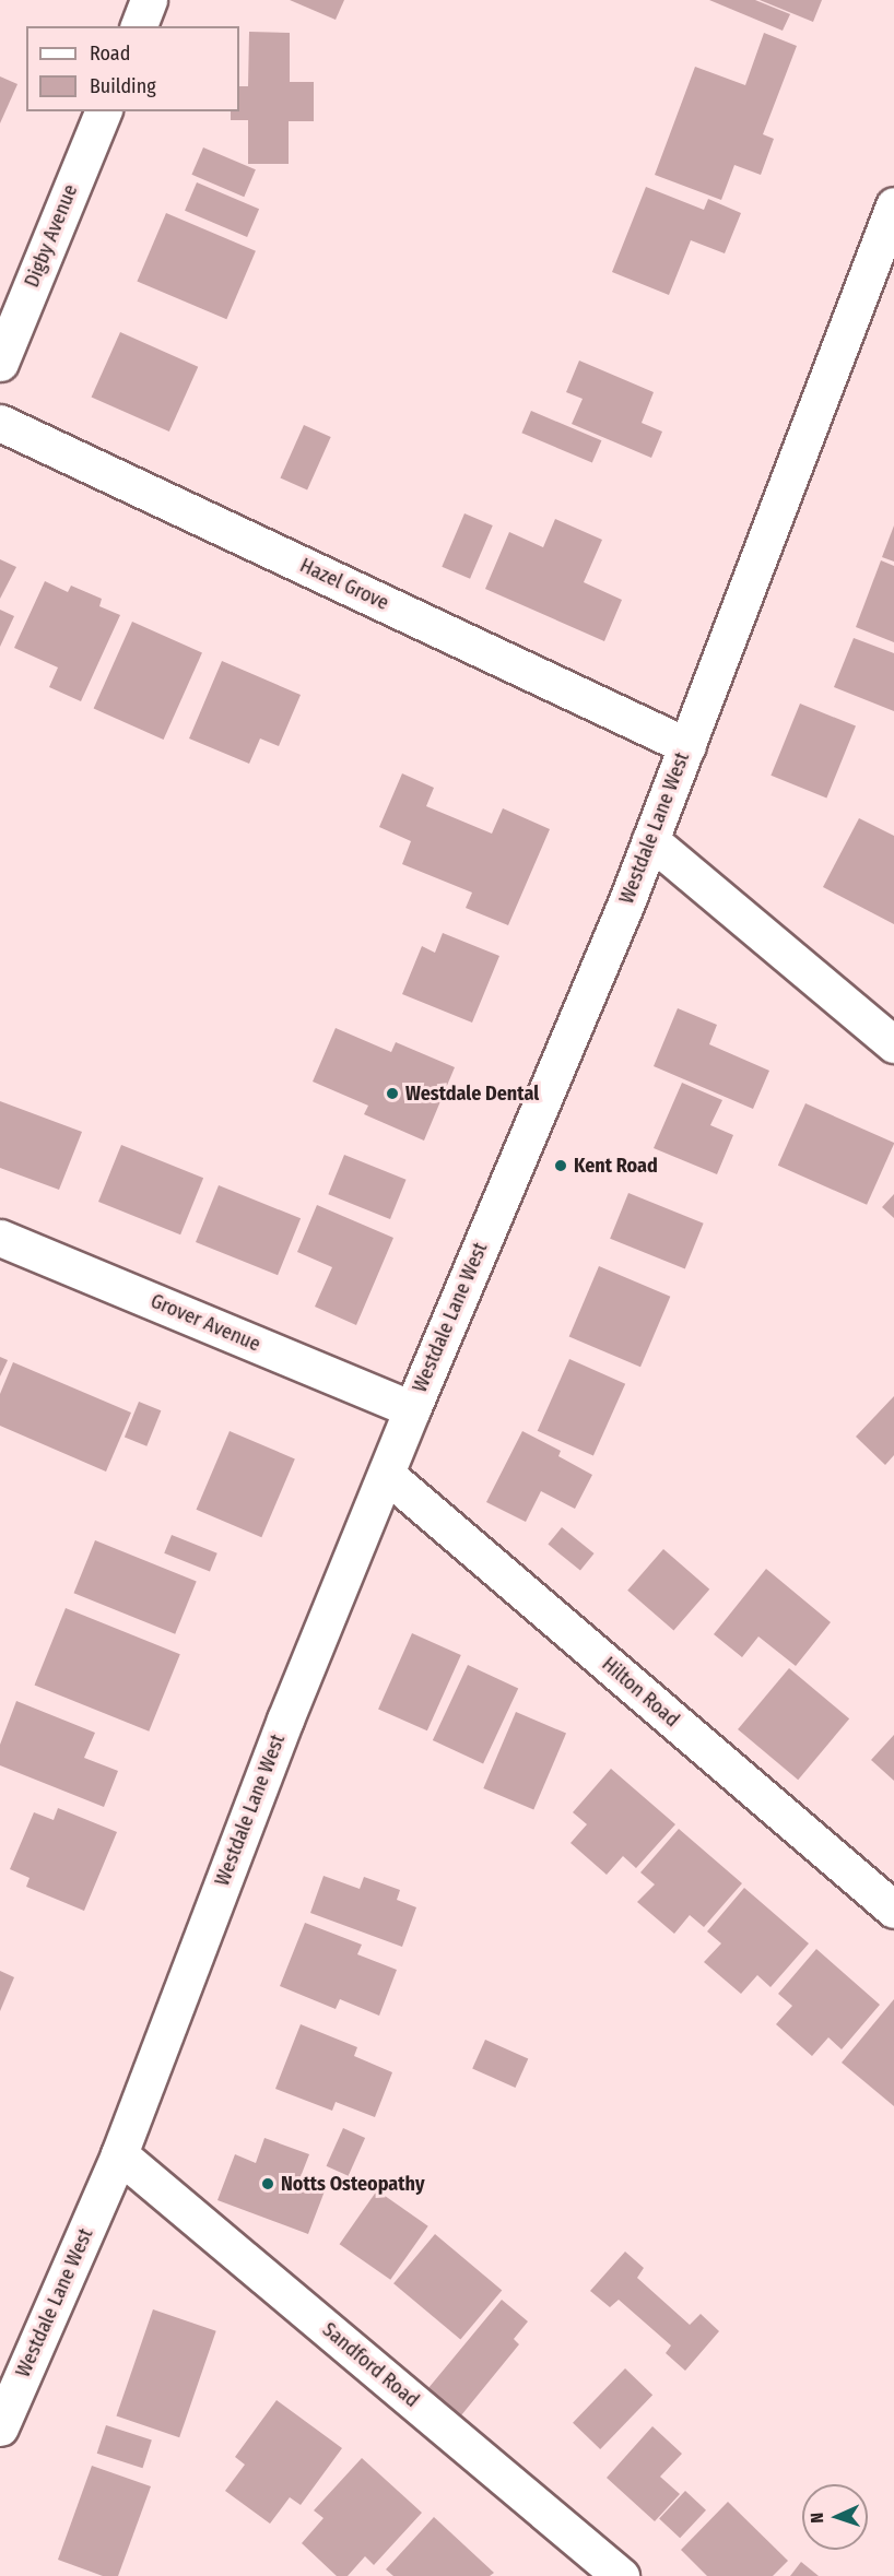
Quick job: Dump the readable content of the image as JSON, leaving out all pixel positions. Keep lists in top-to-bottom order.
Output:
{
  "streets": {
    "street": [
      "Digby Avenue",
      "Hazel Grove",
      "Westdale Lane West",
      "Grover Avenue",
      "Hilton Road",
      "Sandford Road"
    ]
  },
  "crossings": [
    ["Hazel Grove", "Westdale Lane West"],
    ["Westdale Lane West", "Grover Avenue"],
    ["Westdale Lane West", "Hilton Road"],
    ["Westdale Lane West", "Sandford Road"]
  ],
  "places": ["Westdale Dental", "Kent Road", "Notts Osteopathy"],
  "legend": ["Road", "Building"],
  "north": "left"
}
